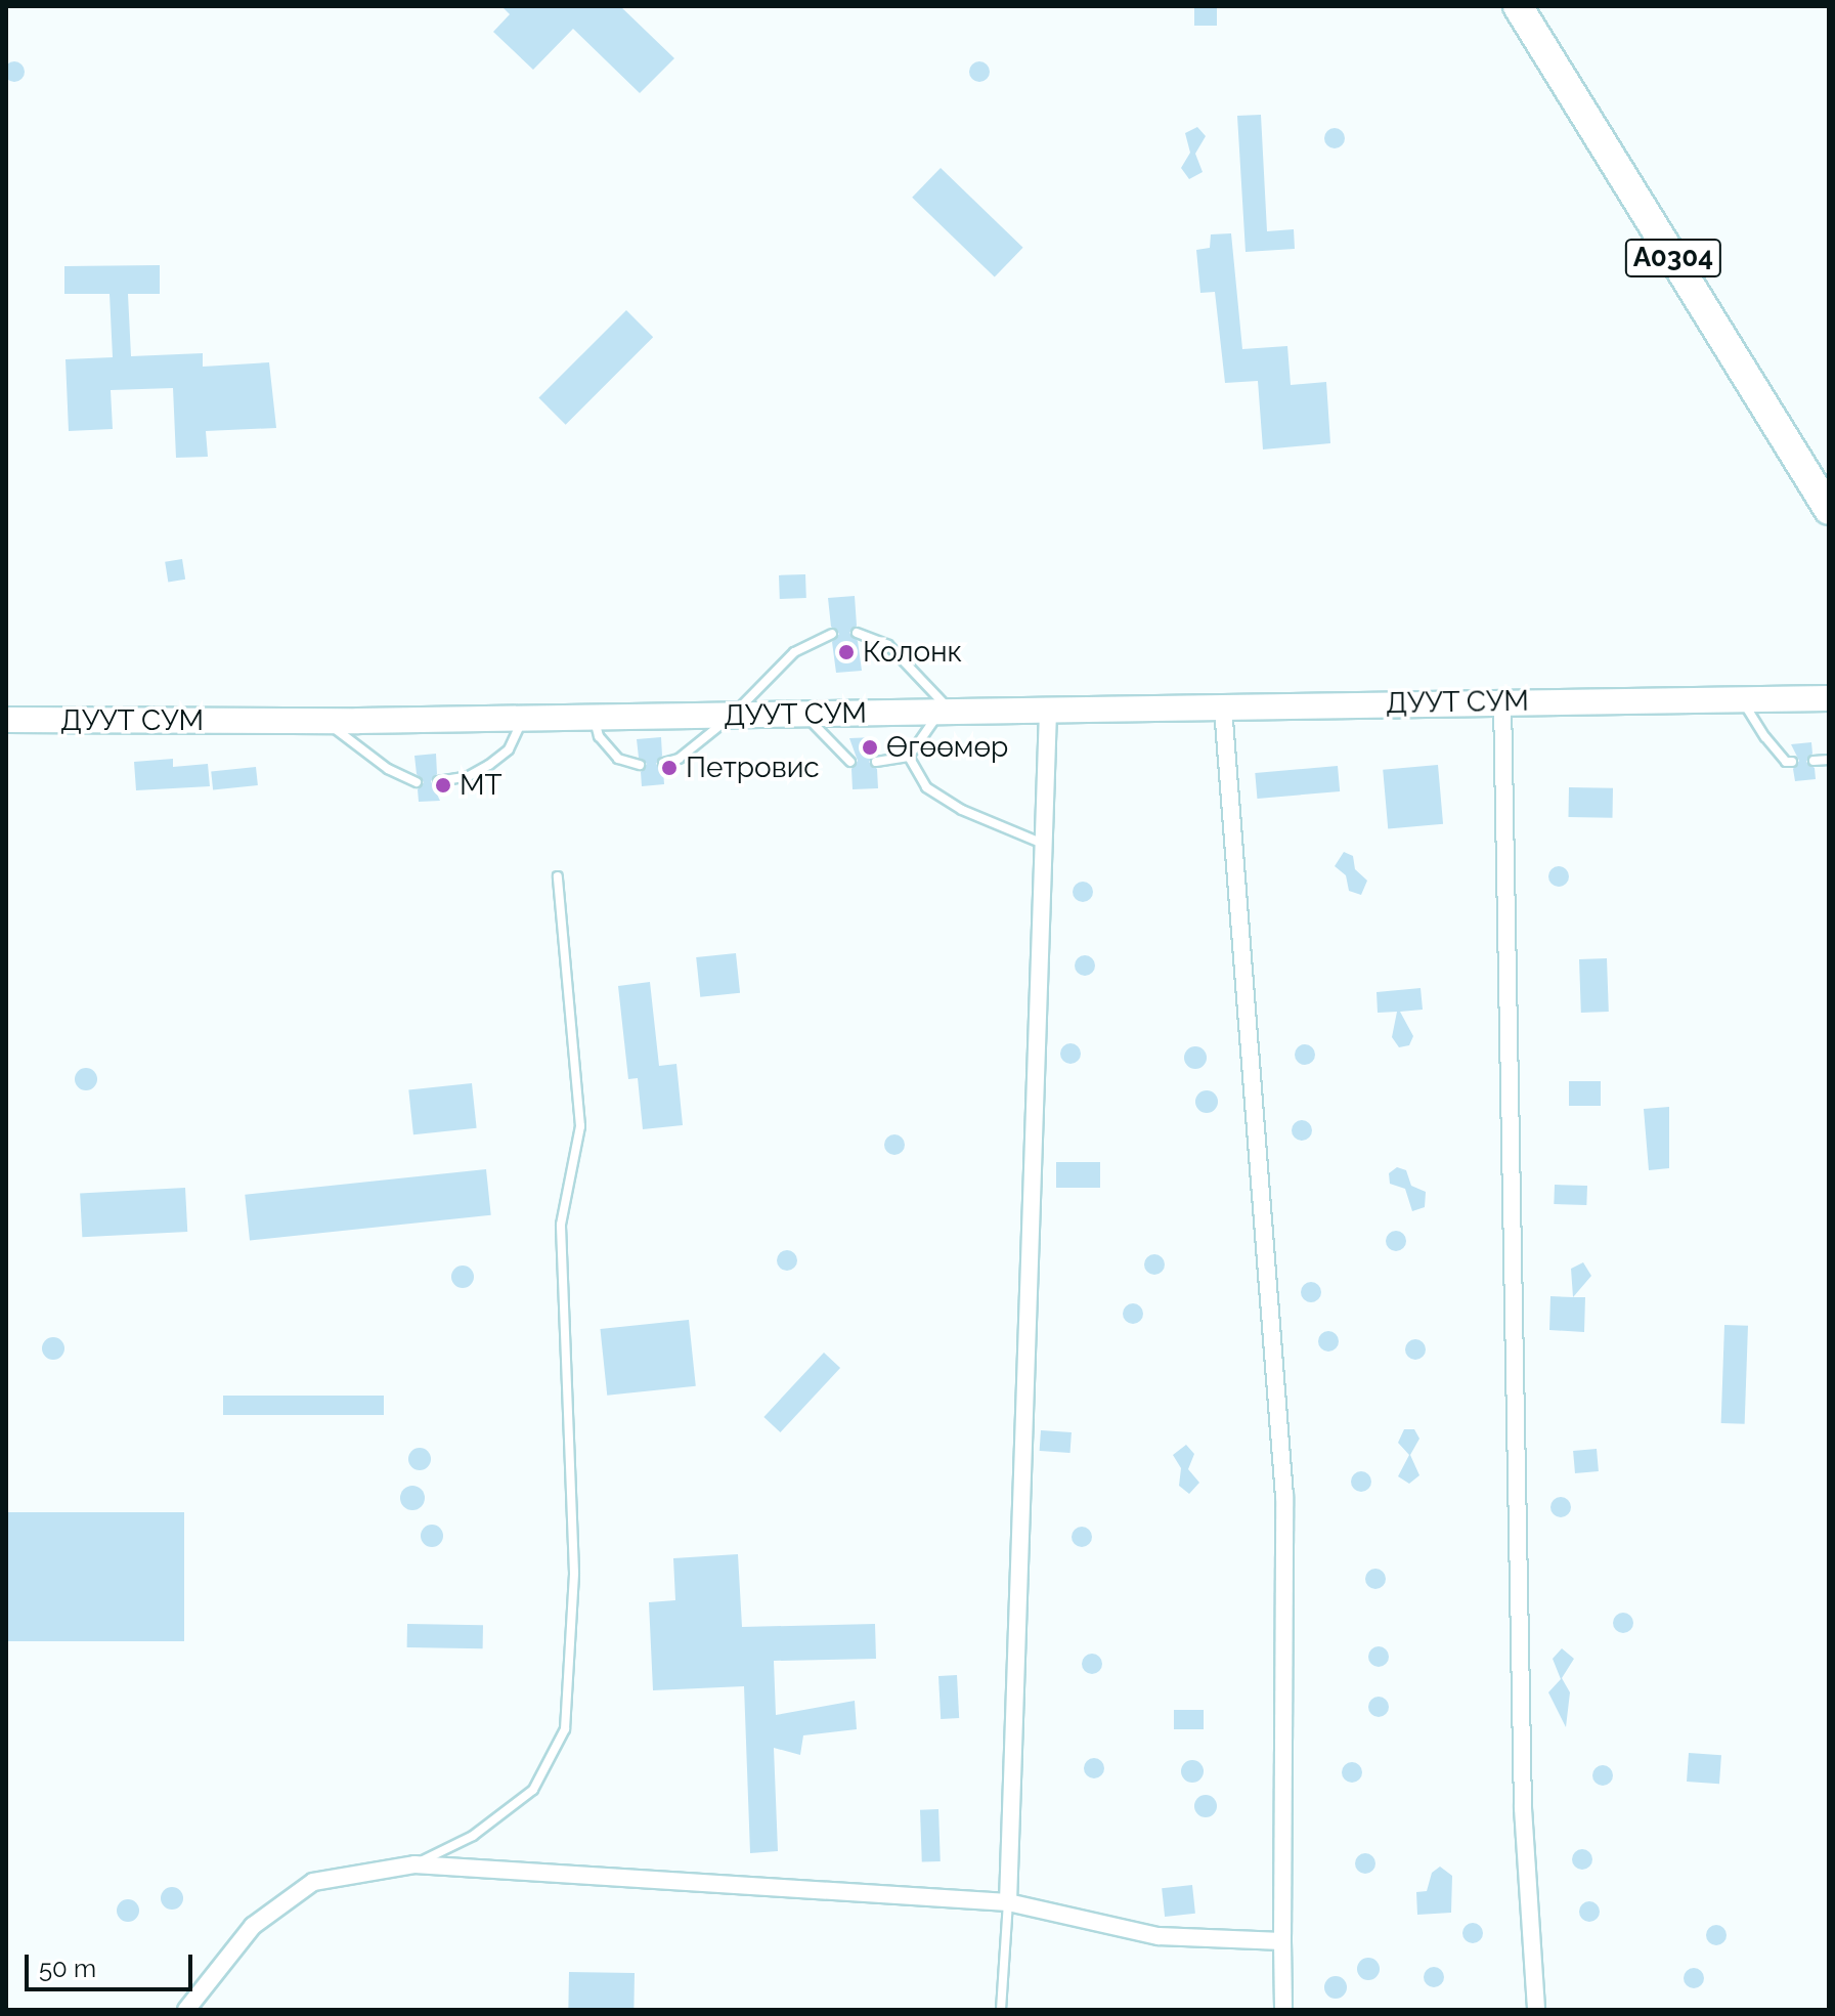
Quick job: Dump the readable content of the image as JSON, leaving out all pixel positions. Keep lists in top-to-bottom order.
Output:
{
  "streets": {
    "highway": ["A0304"],
    "main road": ["ДУУТ СУМ"]
  },
  "places": [
    "Колонк",
    "Өгөөмөр",
    "Петровиc",
    "MT"
  ],
  "scale_bar": "50 m"
}
